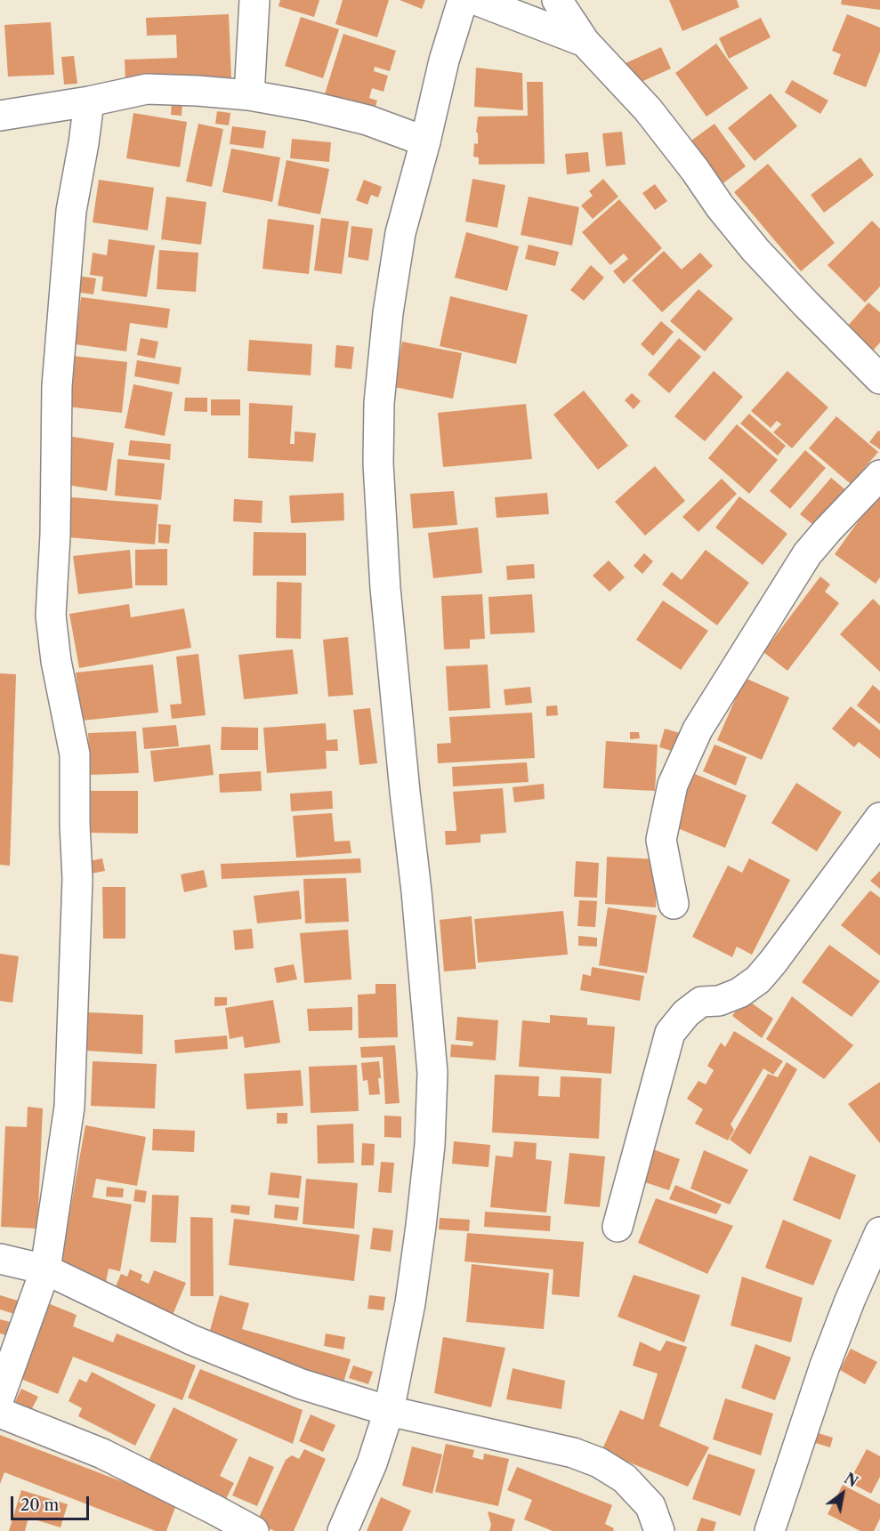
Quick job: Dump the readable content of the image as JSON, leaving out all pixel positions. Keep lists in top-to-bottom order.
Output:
{
  "scale_bar": "20 m",
  "north": "top right"
}
